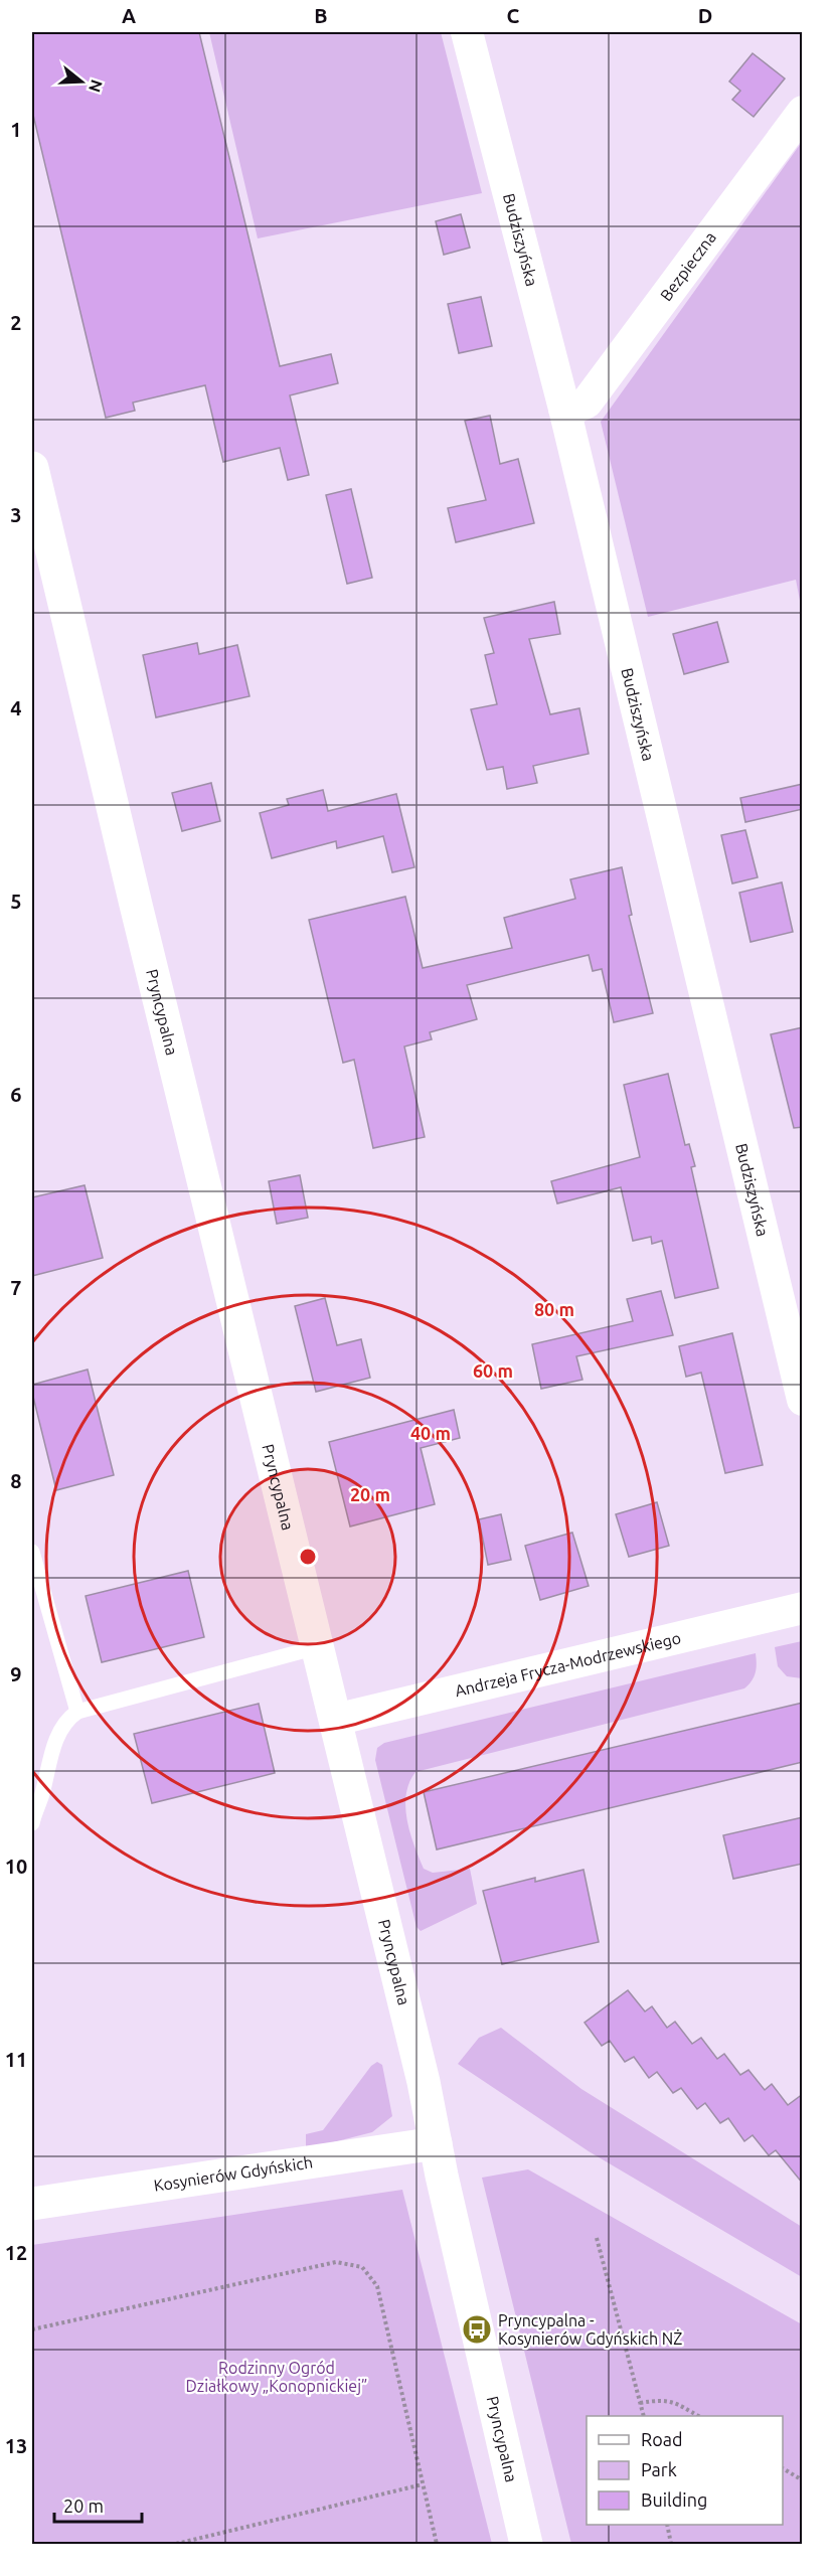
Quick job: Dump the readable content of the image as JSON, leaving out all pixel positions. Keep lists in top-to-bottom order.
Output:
{
  "streets": {
    "street": [
      "Budziszyńska",
      "Bezpieczna",
      "Pryncypalna",
      "Andrzeja Frycza-Modrzewskiego",
      "Kosynierów Gdyńskich"
    ]
  },
  "crossings": [
    ["Budziszyńska", "Bezpieczna"],
    ["Pryncypalna", "Andrzeja Frycza-Modrzewskiego"],
    ["Pryncypalna", "Kosynierów Gdyńskich"]
  ],
  "parks": ["Rodzinny Ogród Działkowy „Konopnickiej”"],
  "places": {
    "bus stop": ["Pryncypalna - Kosynierów Gdyńskich NŻ"]
  },
  "legend": ["Road", "Park", "Building"],
  "scale_bar": "20 m",
  "north": "right",
  "grid": {
    "columns": [
      "A",
      "B",
      "C",
      "D"
    ],
    "rows": [
      "1",
      "2",
      "3",
      "4",
      "5",
      "6",
      "7",
      "8",
      "9",
      "10",
      "11",
      "12",
      "13"
    ]
  },
  "rings": [
    "80 m",
    "60 m",
    "40 m",
    "20 m"
  ]
}
